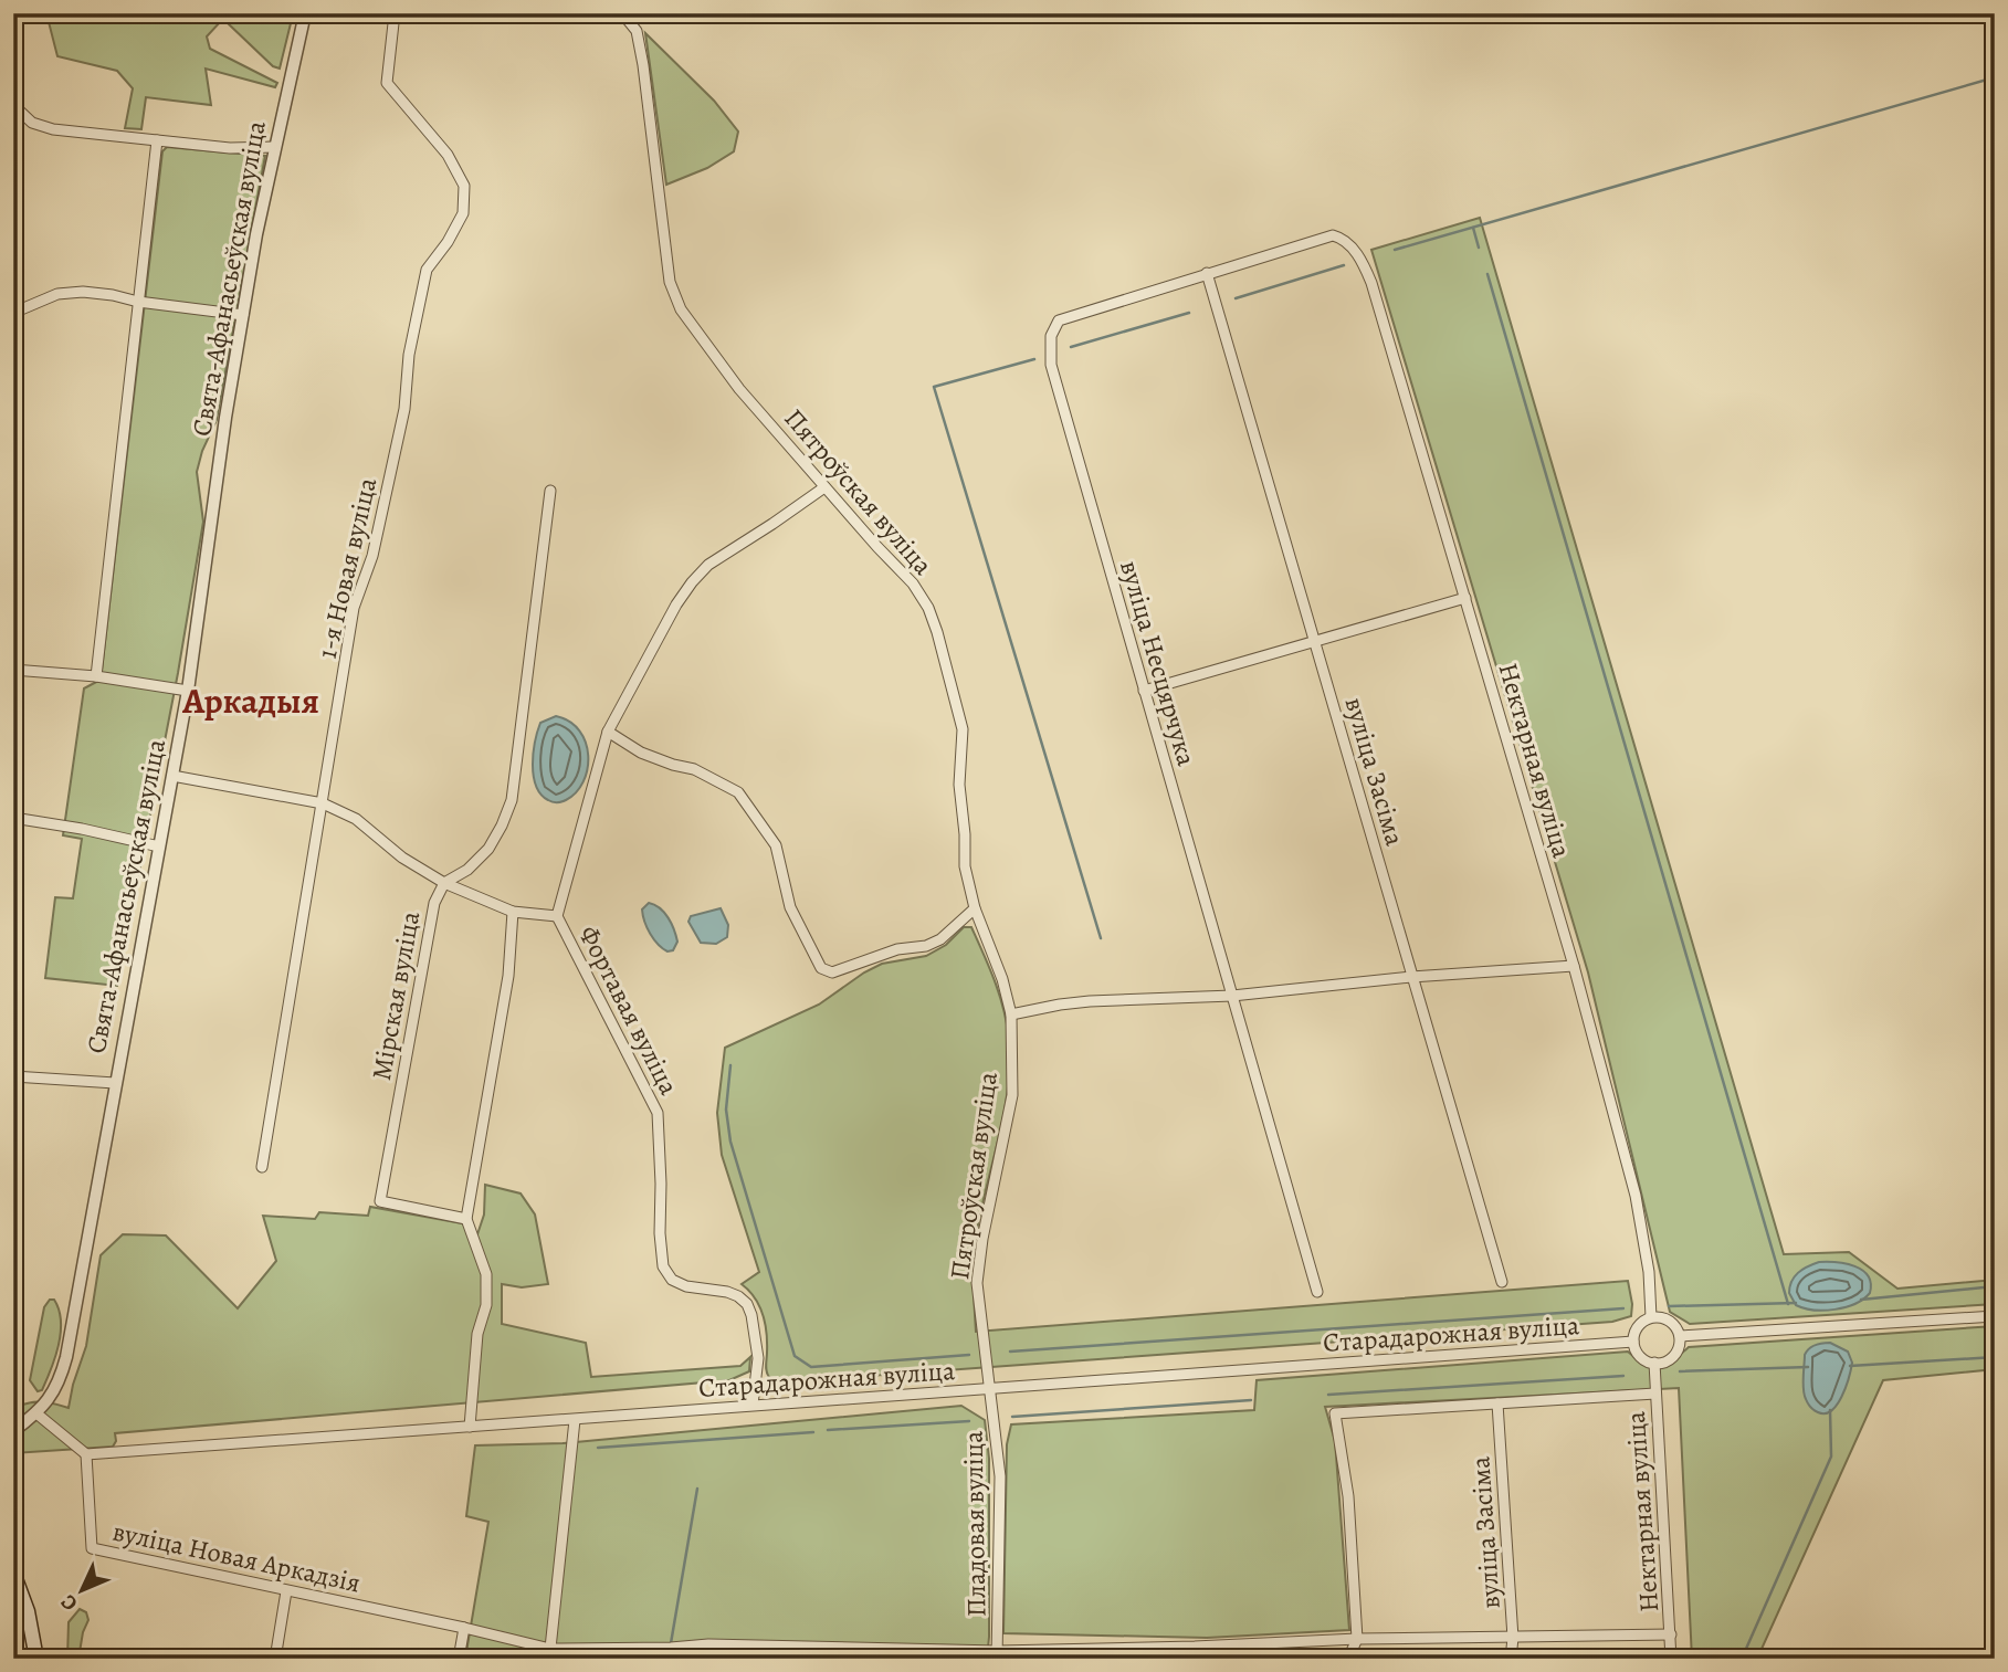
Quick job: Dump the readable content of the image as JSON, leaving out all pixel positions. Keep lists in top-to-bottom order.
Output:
{
  "streets": {
    "street": [
      "Свята-Афанасьеўская вуліца",
      "Пятроўская вуліца",
      "1-я Новая вуліца",
      "вуліца Несцярчука",
      "Нектарная вуліца",
      "вуліца Засіма",
      "Мірская вуліца",
      "Фортавая вуліца",
      "Старадарожная вуліца",
      "Пладовая вуліца",
      "вуліца Новая Аркадзія"
    ]
  },
  "crossings": [
    ["Пятроўская вуліца", "Фортавая вуліца"],
    ["Пятроўская вуліца", "Старадарожная вуліца"],
    ["Пятроўская вуліца", "Пладовая вуліца"],
    ["вуліца Несцярчука", "Нектарная вуліца"],
    ["вуліца Несцярчука", "вуліца Засіма"],
    ["Нектарная вуліца", "Старадарожная вуліца"],
    ["Нектарная вуліца", "вуліца Новая Аркадзія"],
    ["вуліца Засіма", "вуліца Новая Аркадзія"],
    ["Фортавая вуліца", "Старадарожная вуліца"],
    ["Старадарожная вуліца", "Пладовая вуліца"],
    ["Старадарожная вуліца", "вуліца Новая Аркадзія"],
    ["Пладовая вуліца", "вуліца Новая Аркадзія"]
  ],
  "districts": ["Аркадыя"],
  "north": "bottom left"
}
